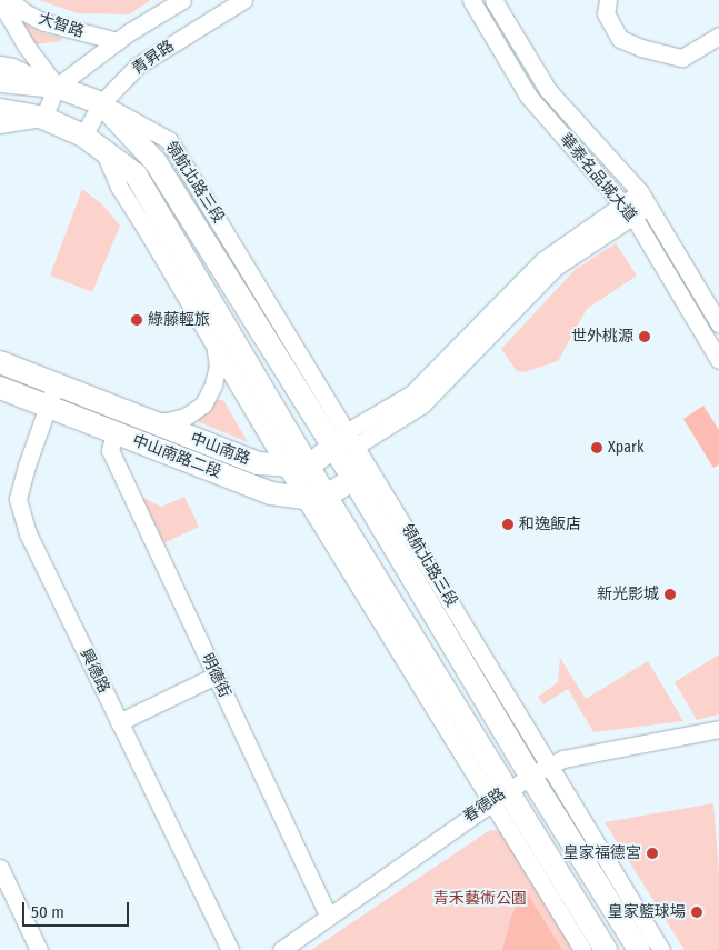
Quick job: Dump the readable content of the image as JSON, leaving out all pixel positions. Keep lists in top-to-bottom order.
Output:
{
  "streets": {
    "main road": ["領航北路三段", "中山南路", "中山南路二段"],
    "street": [
      "大智路",
      "青昇路",
      "華泰名品城大道",
      "興德路",
      "明德街",
      "春德路"
    ]
  },
  "crossings": [
    ["青昇路", "領航北路三段"],
    ["領航北路三段", "春德路"],
    ["中山南路", "中山南路二段"],
    ["中山南路二段", "興德路"],
    ["中山南路二段", "明德街"],
    ["明德街", "春德路"]
  ],
  "parks": ["青禾藝術公園"],
  "places": [
    "綠藤輕旅",
    "世外桃源",
    "Xpark",
    "和逸飯店",
    "新光影城",
    "皇家福德宮",
    "皇家籃球場"
  ],
  "scale_bar": "50 m"
}
